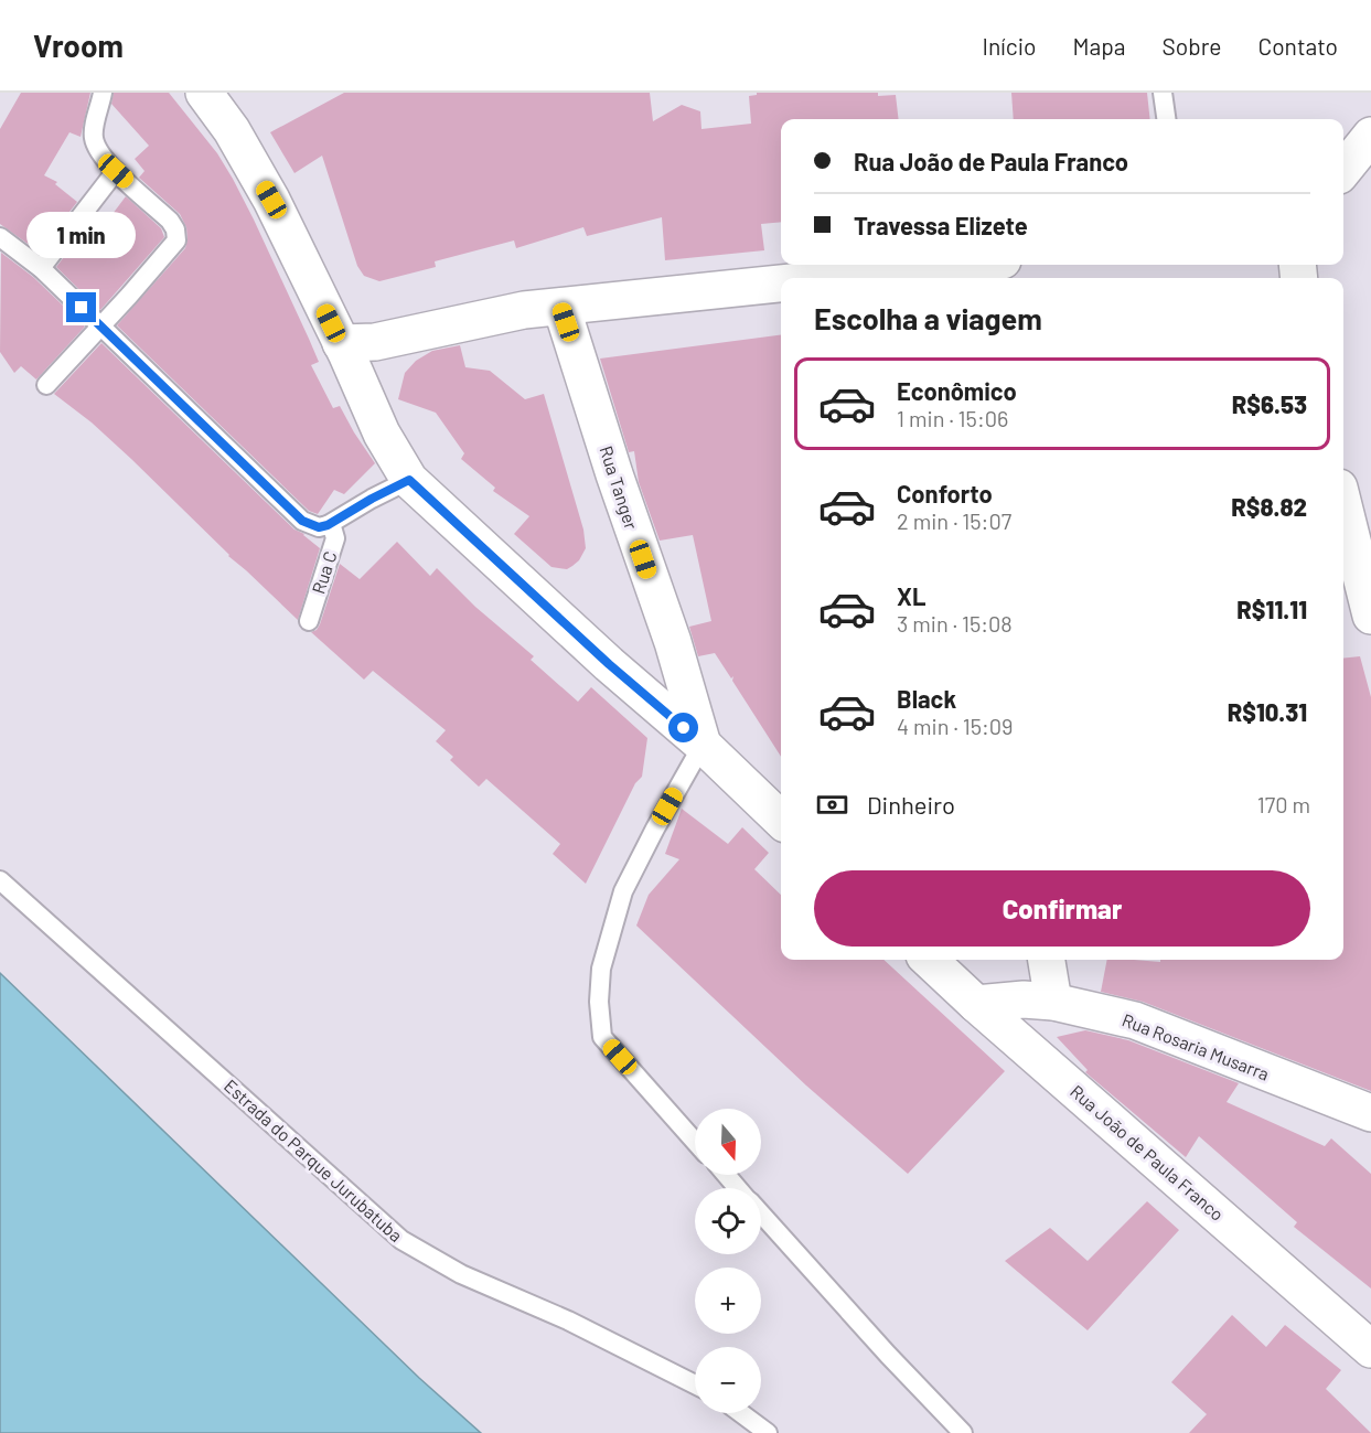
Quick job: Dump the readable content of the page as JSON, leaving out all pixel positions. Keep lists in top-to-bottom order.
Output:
{
  "streets": {
    "street": ["Rua Tanger", "Rua Rosaria Musarra", "Rua João de Paula Franco"],
    "lane": ["Rua C", "Estrada do Parque Jurubatuba"]
  },
  "crossings": [
    ["Rua Rosaria Musarra", "Rua João de Paula Franco"]
  ],
  "north": "bottom",
  "page": {
    "header": "Vroom",
    "nav": [
      "Início",
      "Mapa",
      "Sobre",
      "Contato"
    ],
    "banner": ["Rua João de Paula Franco", "Travessa Elizete"],
    "bubble": "1 min",
    "heading": "Escolha a viagem",
    "list": [
      {
        "name": "Econômico",
        "note": "1 min · 15:06",
        "value": "R$6.53"
      },
      {
        "name": "Conforto",
        "note": "2 min · 15:07",
        "value": "R$8.82"
      },
      {
        "name": "XL",
        "note": "3 min · 15:08",
        "value": "R$11.11"
      },
      {
        "name": "Black",
        "note": "4 min · 15:09",
        "value": "R$10.31"
      }
    ],
    "pay": ["Dinheiro", "170 m"],
    "buttons": "Confirmar",
    "map_buttons": ["+", "−"]
  }
}
